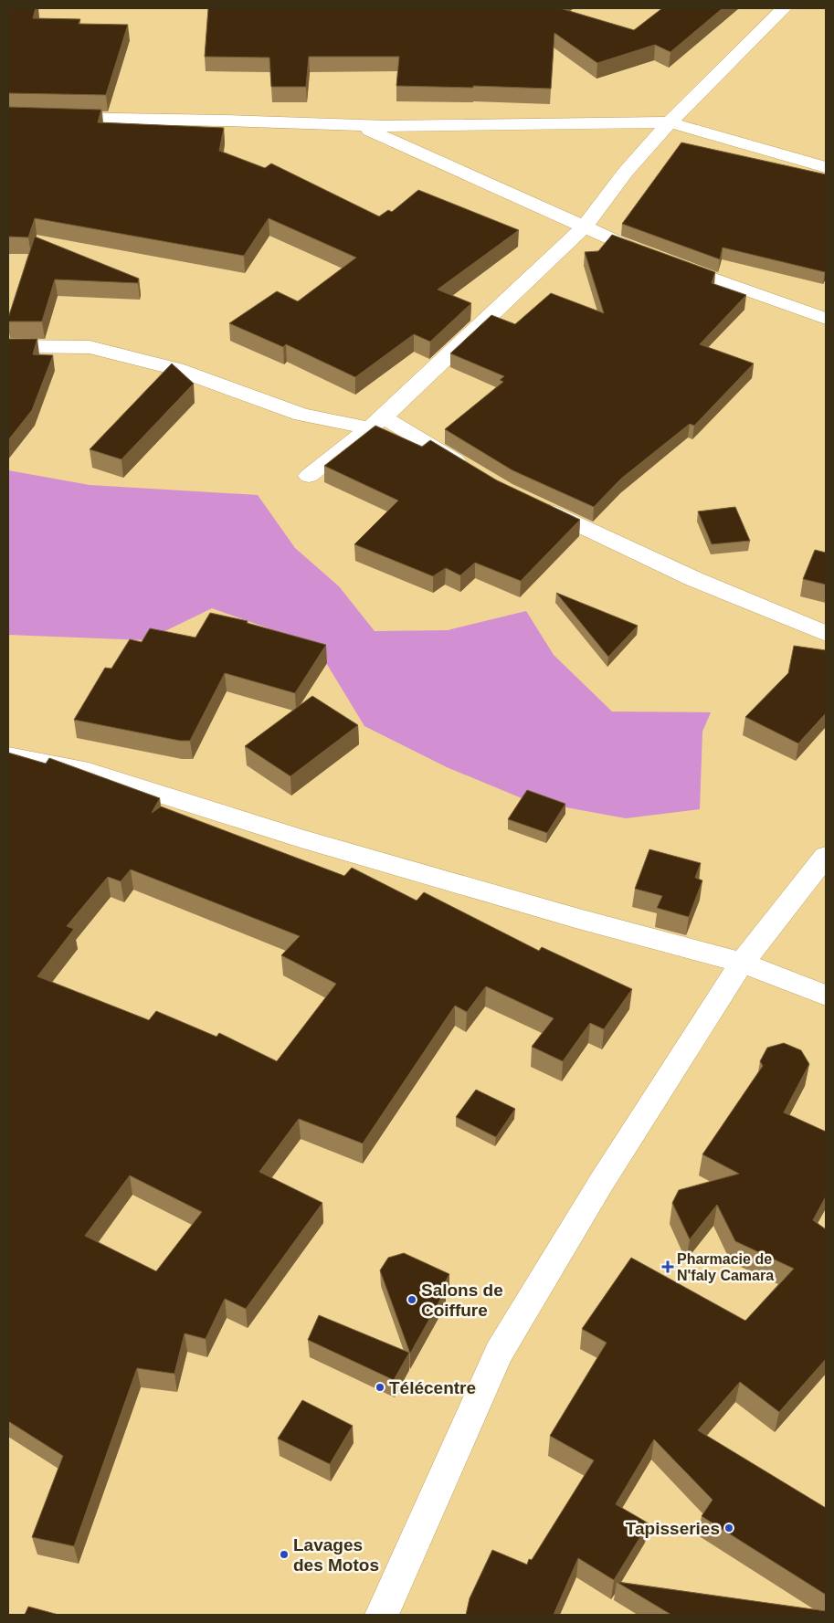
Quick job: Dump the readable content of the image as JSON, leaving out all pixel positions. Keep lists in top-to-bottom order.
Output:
{
  "places": {
    "health": ["Pharmacie de N'faly Camara"],
    "other": [
      "Salons de Coiffure",
      "Télécentre",
      "Tapisseries",
      "Lavages des Motos"
    ]
  }
}
